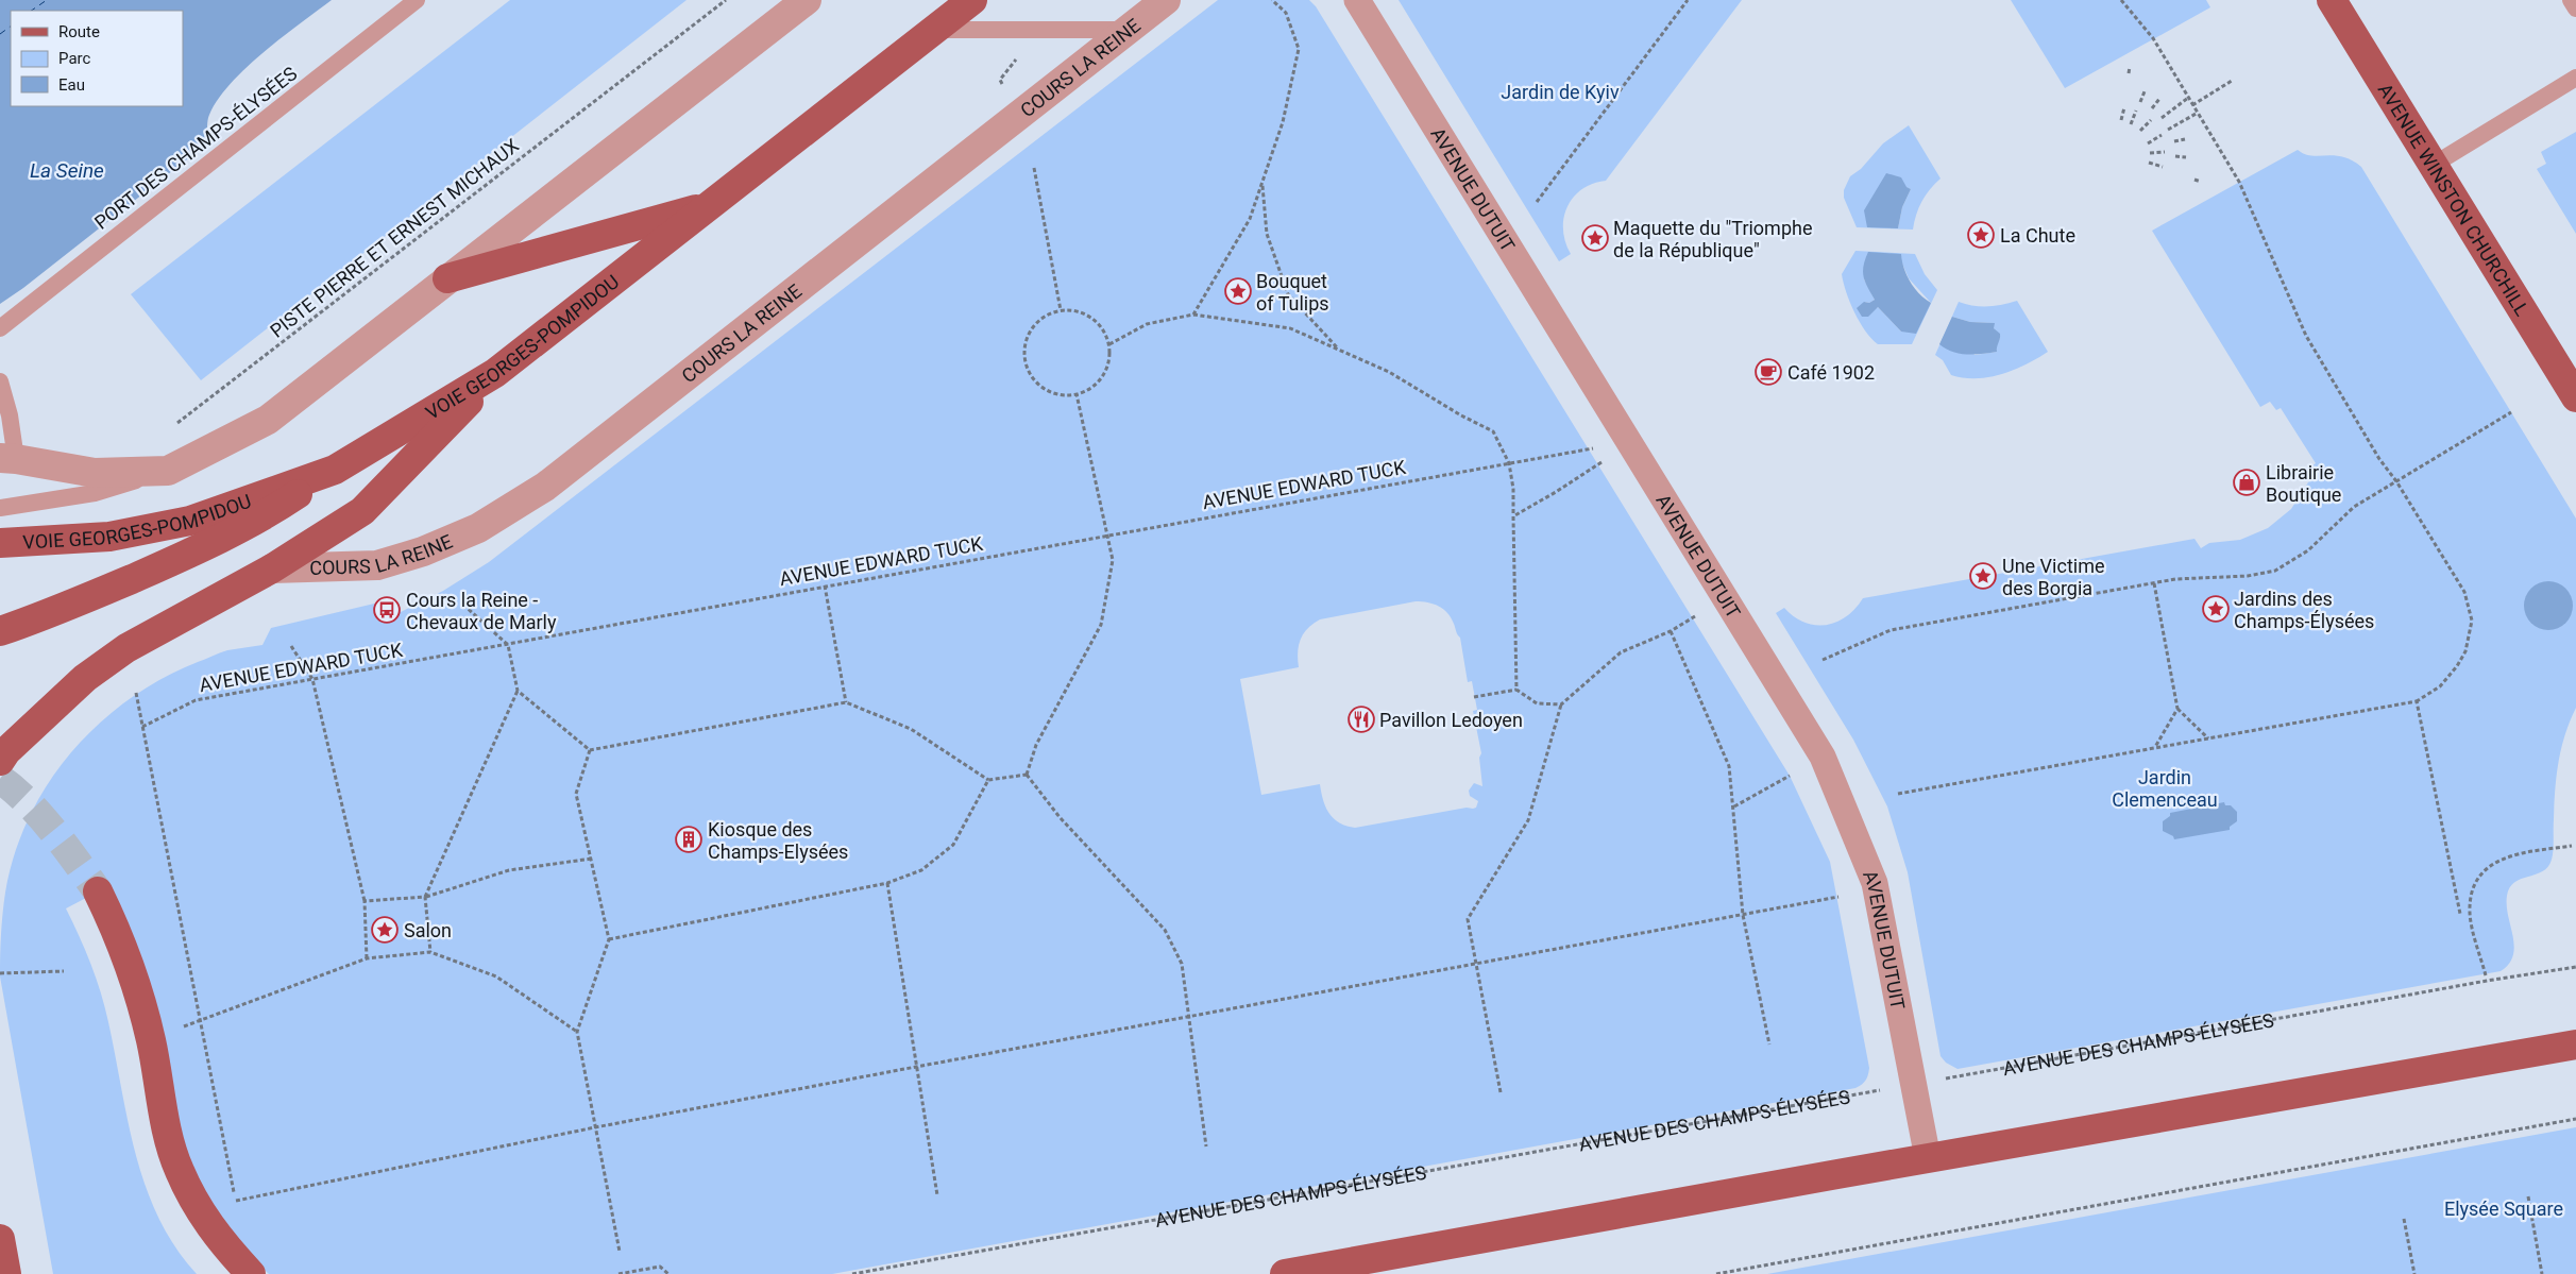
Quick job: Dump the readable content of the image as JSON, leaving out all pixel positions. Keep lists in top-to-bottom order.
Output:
{
  "streets": {
    "main road": ["COURS LA REINE", "AVENUE WINSTON CHURCHILL", "VOIE GEORGES-POMPIDOU"],
    "street": ["AVENUE DUTUIT"],
    "lane": ["PORT DES CHAMPS-ÉLYSÉES"],
    "path": ["PISTE PIERRE ET ERNEST MICHAUX", "AVENUE EDWARD TUCK", "AVENUE DES CHAMPS-ÉLYSÉES"]
  },
  "crossings": [
    ["COURS LA REINE", "VOIE GEORGES-POMPIDOU"],
    ["AVENUE DUTUIT", "AVENUE EDWARD TUCK"],
    ["AVENUE DUTUIT", "AVENUE DES CHAMPS-ÉLYSÉES"]
  ],
  "water": ["La Seine"],
  "parks": ["Jardin de Kyiv", "Jardin Clemenceau", "Elysée Square"],
  "places": {
    "place": [
      "La Chute",
      "Maquette du \"Triomphe de la République\"",
      "Bouquet of Tulips",
      "Une Victime des Borgia",
      "Jardins des Champs-Élysées",
      "Salon"
    ],
    "cafe": ["Café 1902"],
    "shop": ["Librairie Boutique"],
    "bus stop": ["Cours la Reine - Chevaux de Marly"],
    "restaurant": ["Pavillon Ledoyen"],
    "building": ["Kiosque des Champs-Elysées"]
  },
  "legend": ["Route", "Parc", "Eau"]
}
